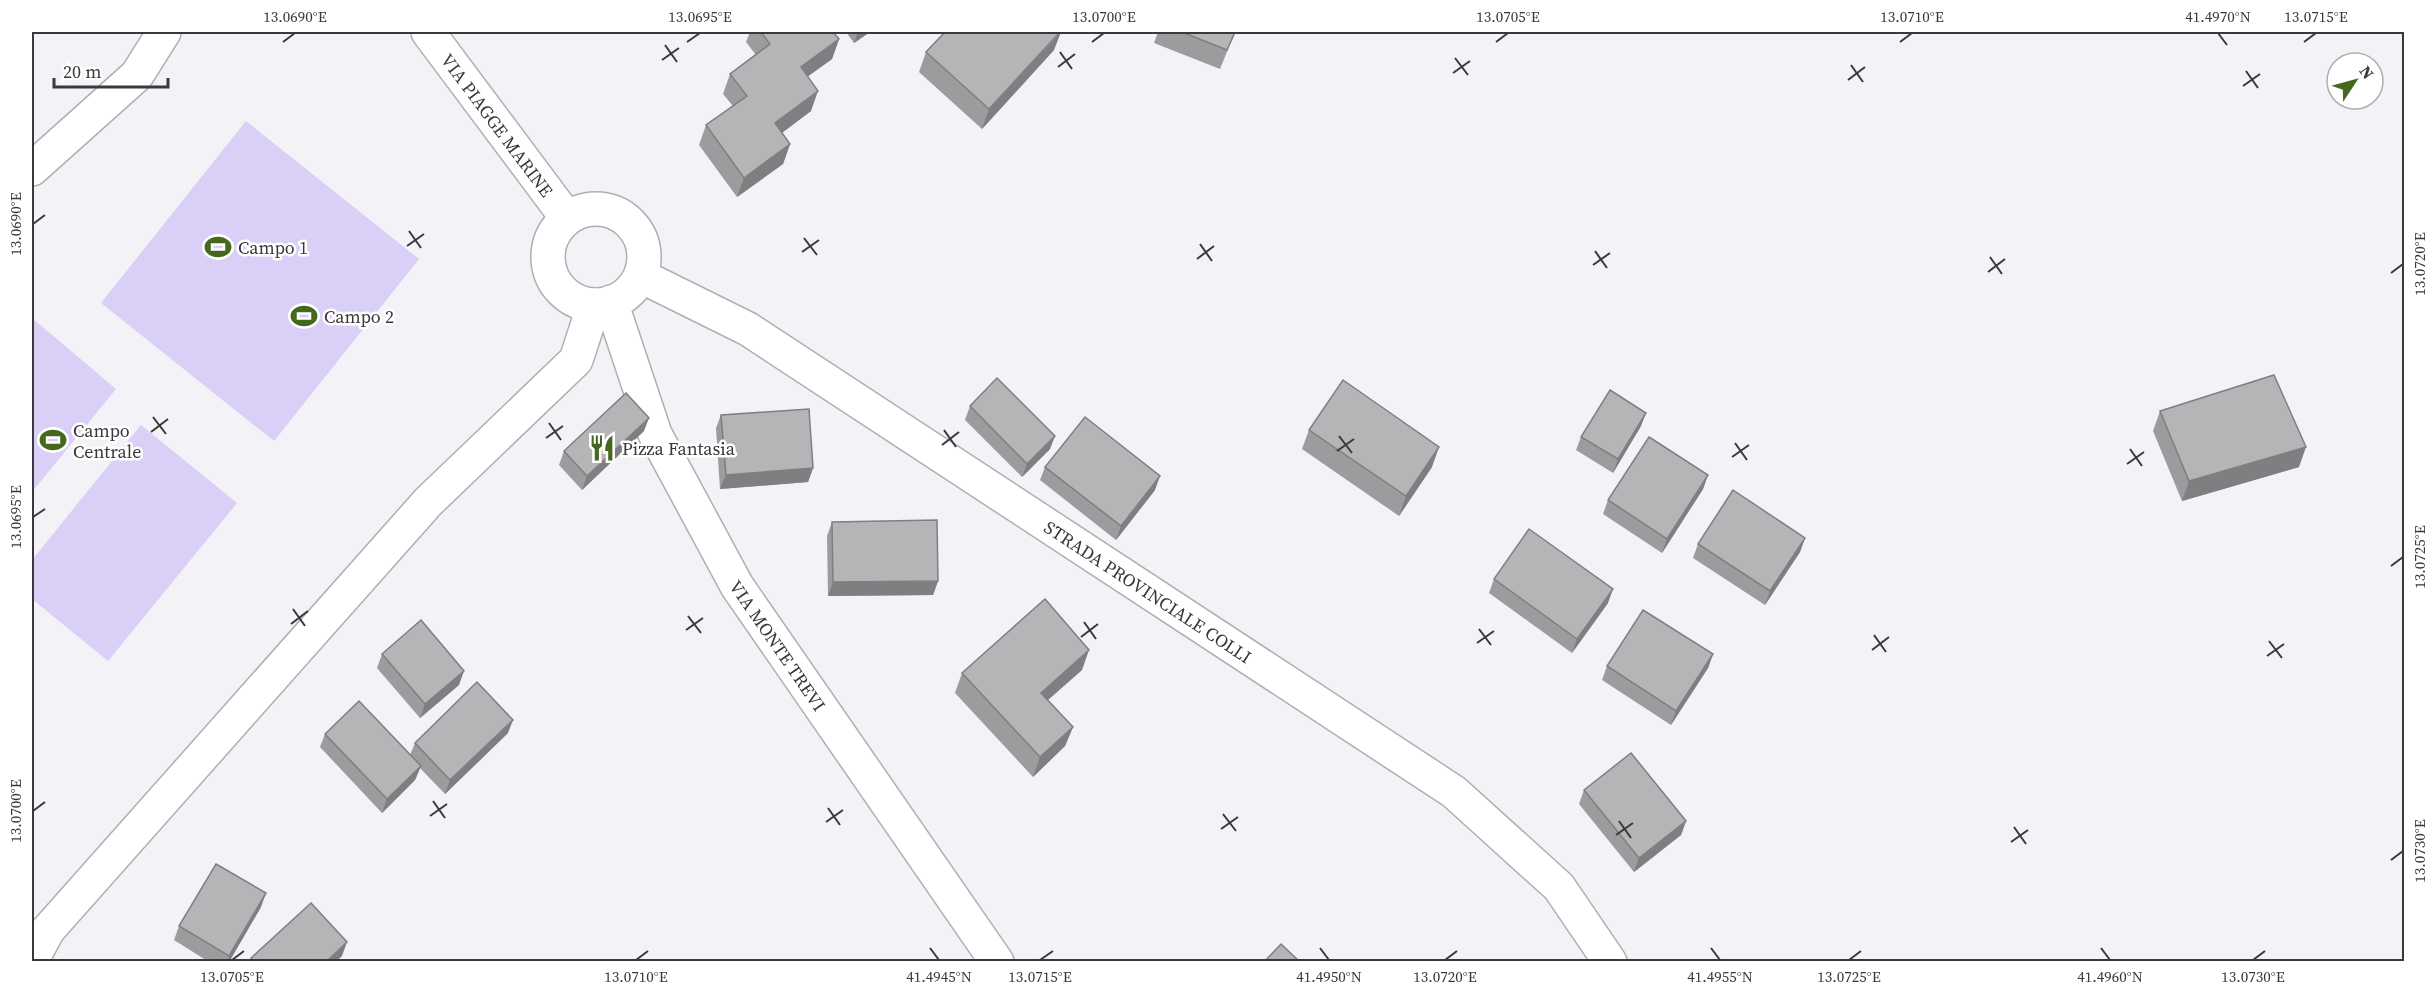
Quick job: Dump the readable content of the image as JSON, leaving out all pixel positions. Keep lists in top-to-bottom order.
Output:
{
  "streets": {
    "street": ["VIA PIAGGE MARINE", "STRADA PROVINCIALE COLLI", "VIA MONTE TREVI"]
  },
  "crossings": [
    ["VIA PIAGGE MARINE", "STRADA PROVINCIALE COLLI"],
    ["VIA PIAGGE MARINE", "VIA MONTE TREVI"],
    ["STRADA PROVINCIALE COLLI", "VIA MONTE TREVI"]
  ],
  "places": {
    "sports": ["Campo 1", "Campo 2", "Campo Centrale"],
    "restaurant": ["Pizza Fantasia"]
  },
  "scale_bar": "20 m",
  "north": "top right",
  "coordinates": [
    "13.0690°E",
    "13.0695°E",
    "13.0700°E",
    "13.0705°E",
    "13.0710°E",
    "41.4970°N",
    "13.0715°E",
    "13.0720°E",
    "13.0725°E",
    "13.0730°E",
    "41.4945°N",
    "41.4950°N",
    "41.4955°N",
    "41.4960°N"
  ]
}
